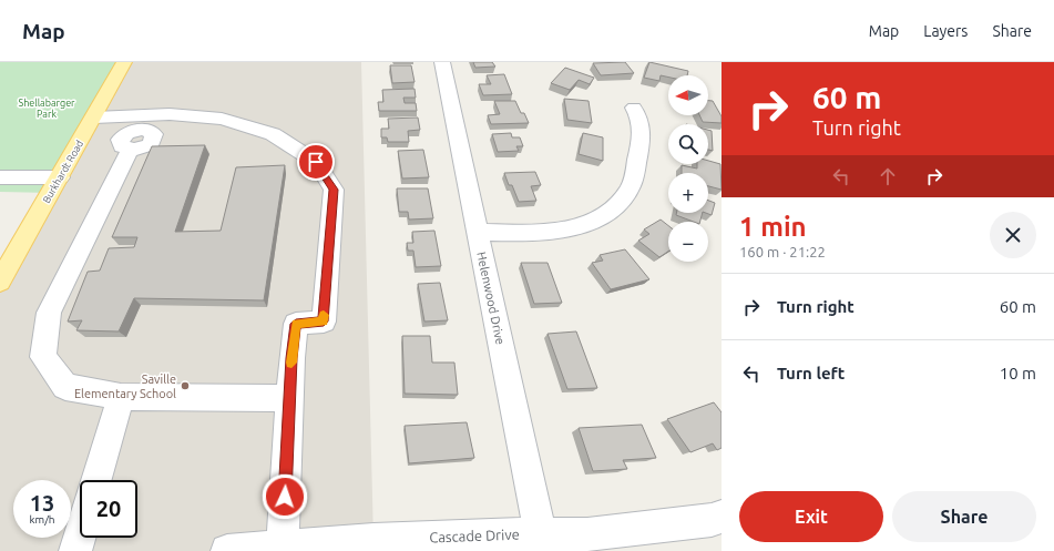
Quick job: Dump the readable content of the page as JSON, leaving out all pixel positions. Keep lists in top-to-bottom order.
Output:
{
  "streets": {
    "main road": ["Burkhardt Road"],
    "street": ["Helenwood Drive", "Cascade Drive"]
  },
  "crossings": [
    ["Helenwood Drive", "Cascade Drive"]
  ],
  "parks": ["Shellabarger Park"],
  "places": ["Saville Elementary School"],
  "north": "left",
  "page": {
    "header": "Map",
    "nav": ["Map", "Layers", "Share"],
    "turn": ["60 m", "Turn right"],
    "map_buttons": ["+", "−"],
    "heading": ["1 min", "160 m · 21:22"],
    "list": [
      {
        "name": "Turn right",
        "value": "60 m"
      },
      {
        "name": "Turn left",
        "value": "10 m"
      }
    ],
    "speed": "13 km/h",
    "limit": "20",
    "buttons": ["Exit", "Share"]
  }
}
